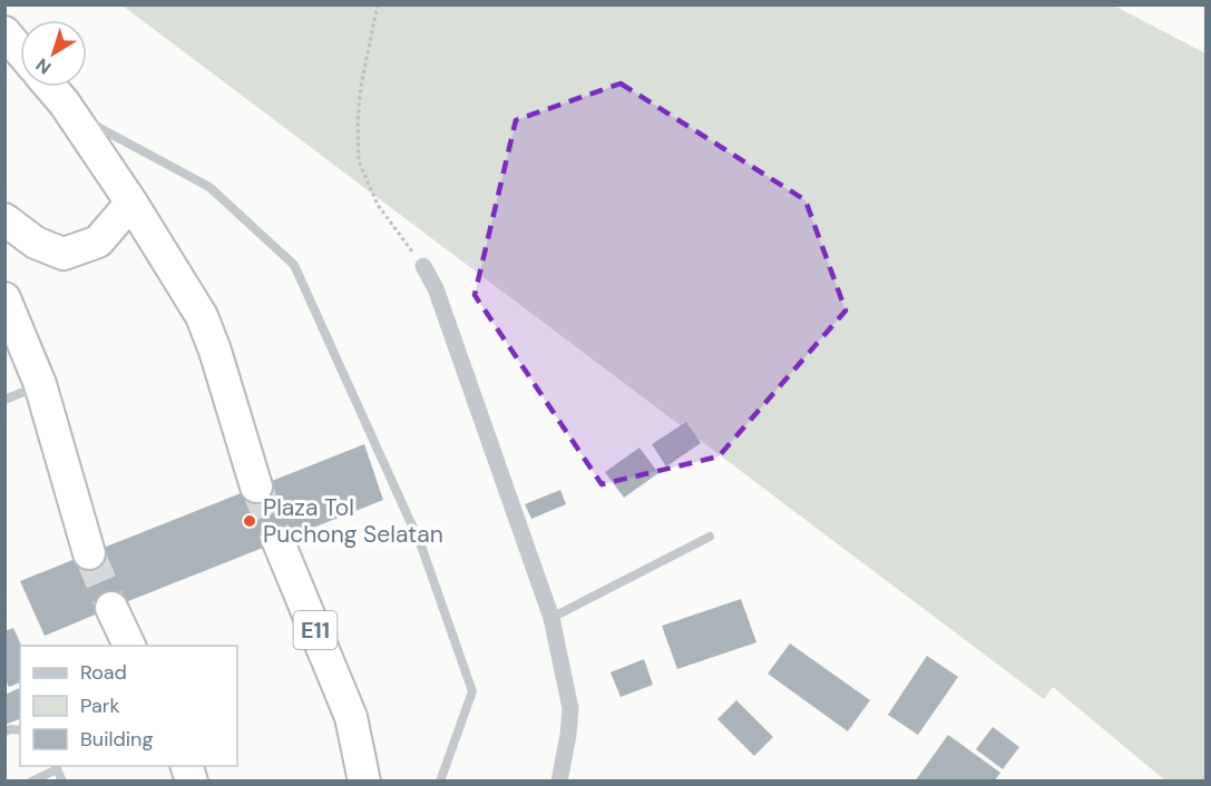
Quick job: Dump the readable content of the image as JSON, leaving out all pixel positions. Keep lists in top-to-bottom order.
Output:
{
  "streets": {
    "highway": ["E11"]
  },
  "places": ["Plaza Tol Puchong Selatan"],
  "legend": ["Road", "Park", "Building"],
  "north": "bottom left"
}
